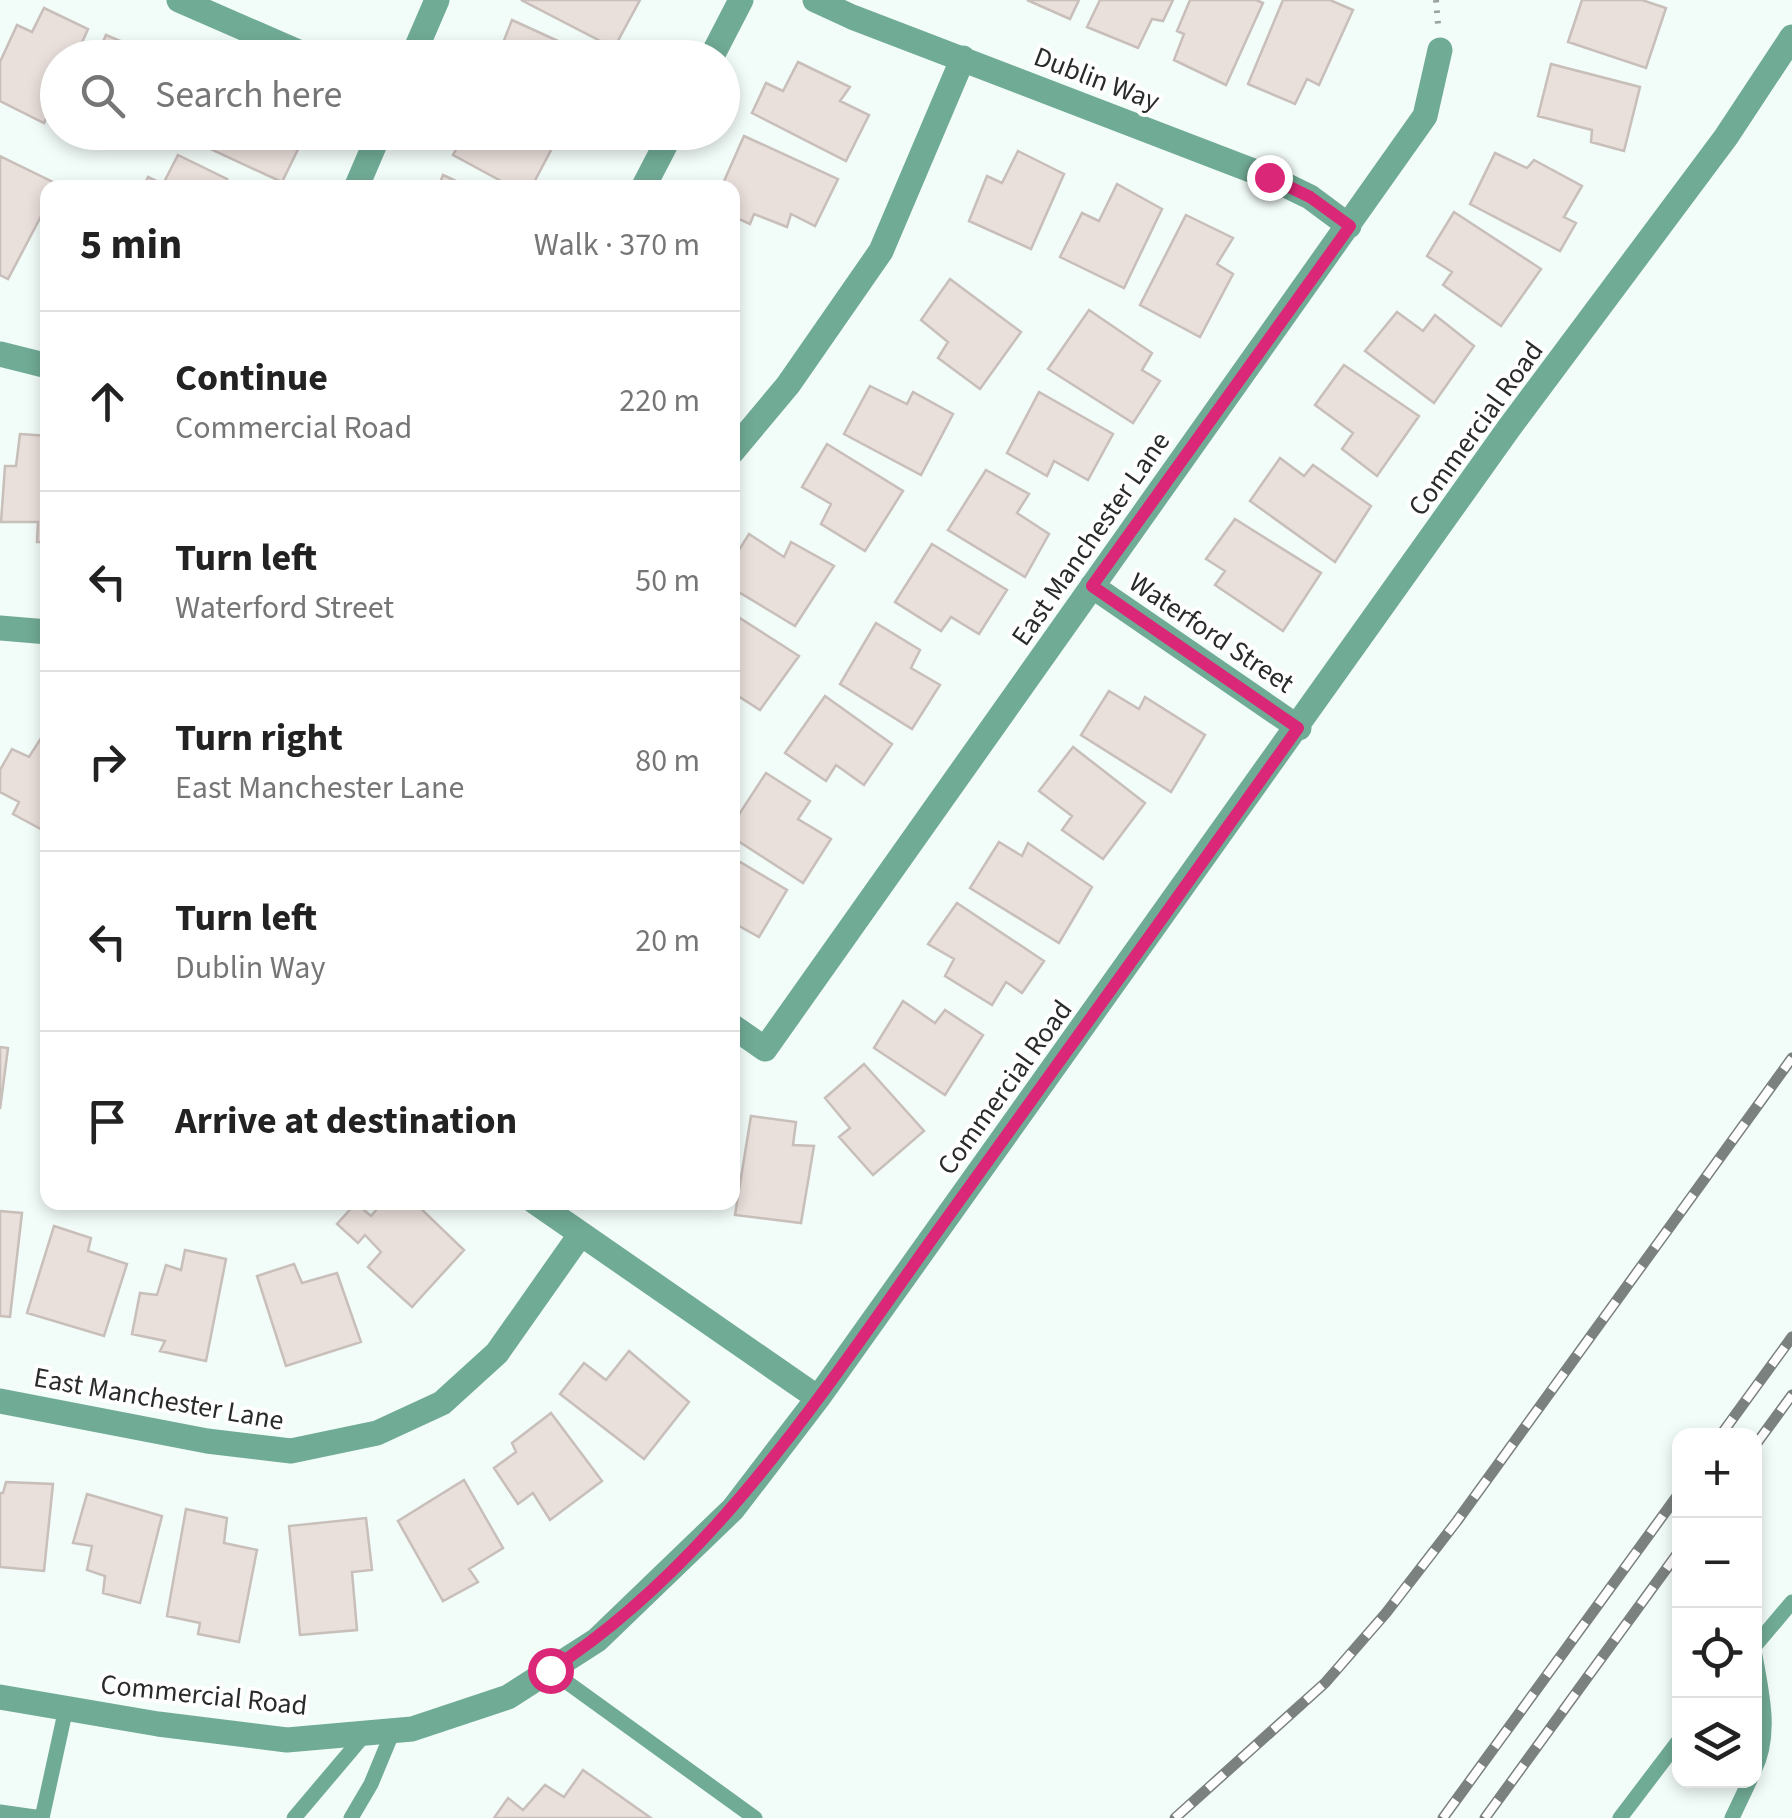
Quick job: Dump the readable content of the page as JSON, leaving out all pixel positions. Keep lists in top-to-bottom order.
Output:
{
  "streets": {
    "street": [
      "Dublin Way",
      "Commercial Road",
      "East Manchester Lane",
      "Waterford Street"
    ]
  },
  "crossings": [
    ["Dublin Way", "East Manchester Lane"],
    ["Commercial Road", "Waterford Street"],
    ["East Manchester Lane", "Waterford Street"]
  ],
  "page": {
    "search": "Search here",
    "heading": ["5 min", "Walk · 370 m"],
    "list": [
      ["Continue", "Commercial Road", "220 m"],
      ["Turn left", "Waterford Street", "50 m"],
      ["Turn right", "East Manchester Lane", "80 m"],
      ["Turn left", "Dublin Way", "20 m"],
      "Arrive at destination"
    ],
    "map_buttons": ["+", "−"]
  }
}
